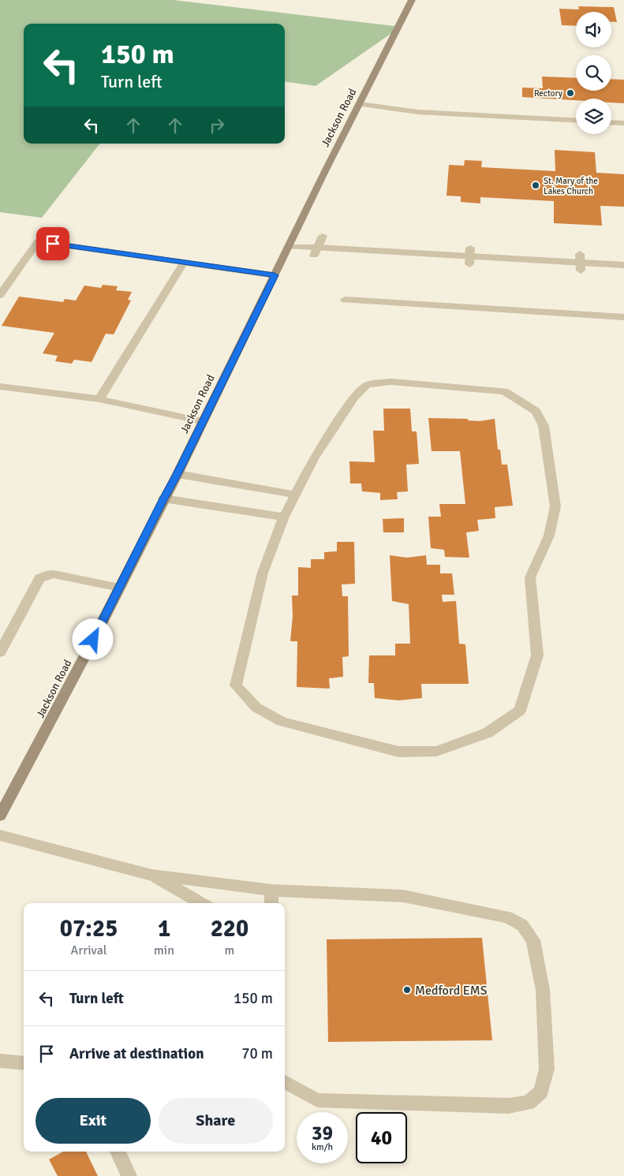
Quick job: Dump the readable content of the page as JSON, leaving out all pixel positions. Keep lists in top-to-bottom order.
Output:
{
  "streets": {
    "street": ["Jackson Road"]
  },
  "places": ["Rectory", "St. Mary of the Lakes Church", "Medford EMS"],
  "page": {
    "turn": ["150 m", "Turn left"],
    "eta": [
      "07:25",
      "Arrival",
      "1",
      "min",
      "220",
      "m"
    ],
    "list": [
      {
        "name": "Turn left",
        "value": "150 m"
      },
      {
        "name": "Arrive at destination",
        "value": "70 m"
      }
    ],
    "buttons": ["Exit", "Share"],
    "speed": "39 km/h",
    "limit": "40"
  }
}
